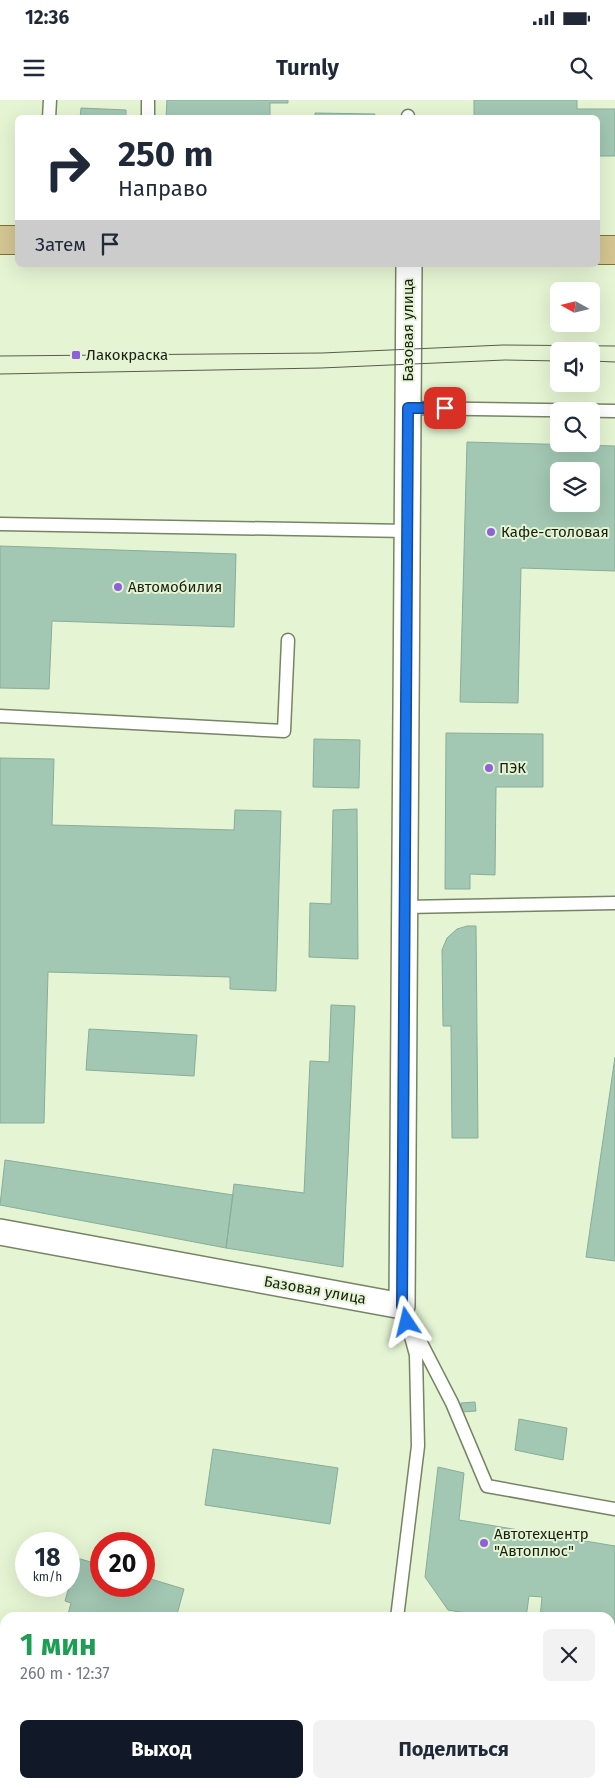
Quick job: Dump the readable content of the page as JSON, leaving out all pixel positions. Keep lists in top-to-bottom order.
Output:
{
  "streets": {
    "street": ["Базовая улица"]
  },
  "places": {
    "transit": ["Лакокраска"],
    "other": [
      "Кафе-столовая",
      "Автомобилия",
      "ПЭК",
      "Автотехцентр \"Автоплюс\""
    ]
  },
  "north": "left",
  "page": {
    "status": "12:36",
    "header": "Turnly",
    "turn": ["250 m", "Направо"],
    "then": "Затем",
    "speed": "18 km/h",
    "limit": "20",
    "heading": ["1 мин", "260 m · 12:37"],
    "buttons": ["Выход", "Поделиться"]
  }
}
